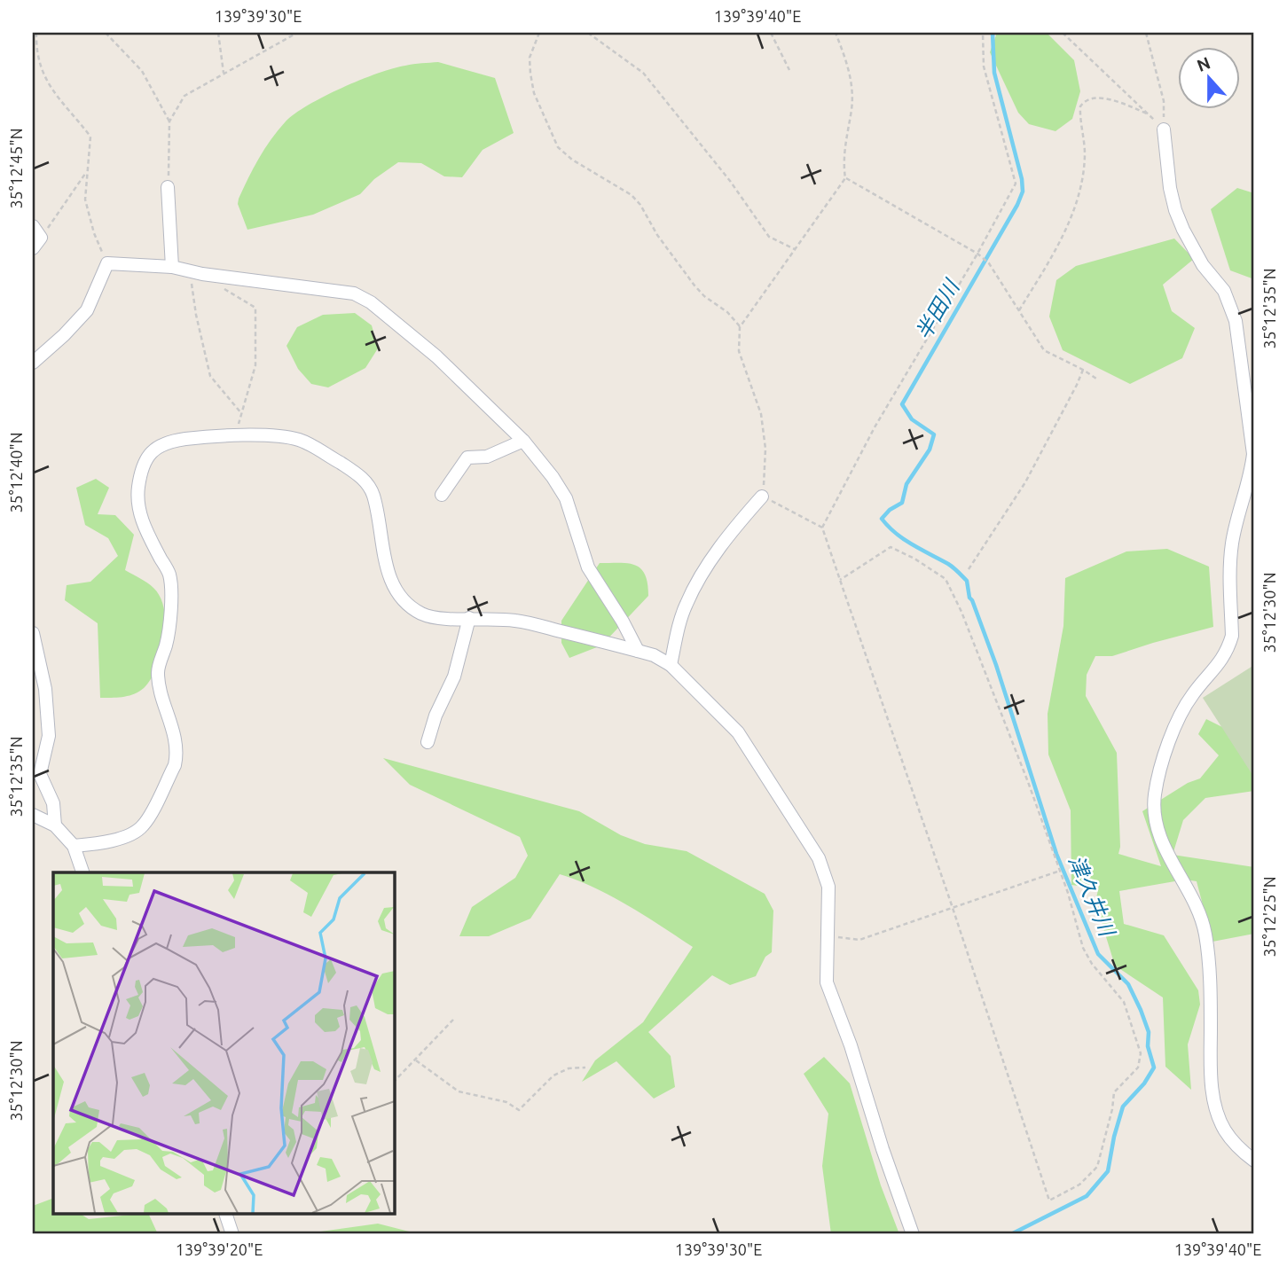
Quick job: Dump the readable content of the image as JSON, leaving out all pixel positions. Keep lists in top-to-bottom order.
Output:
{
  "water": ["半田川", "津久井川"],
  "north": "top",
  "coordinates": [
    "139°39'30\"E",
    "139°39'40\"E",
    "35°12'45\"N",
    "35°12'35\"N",
    "35°12'40\"N",
    "35°12'30\"N",
    "35°12'25\"N",
    "139°39'20\"E"
  ]
}
